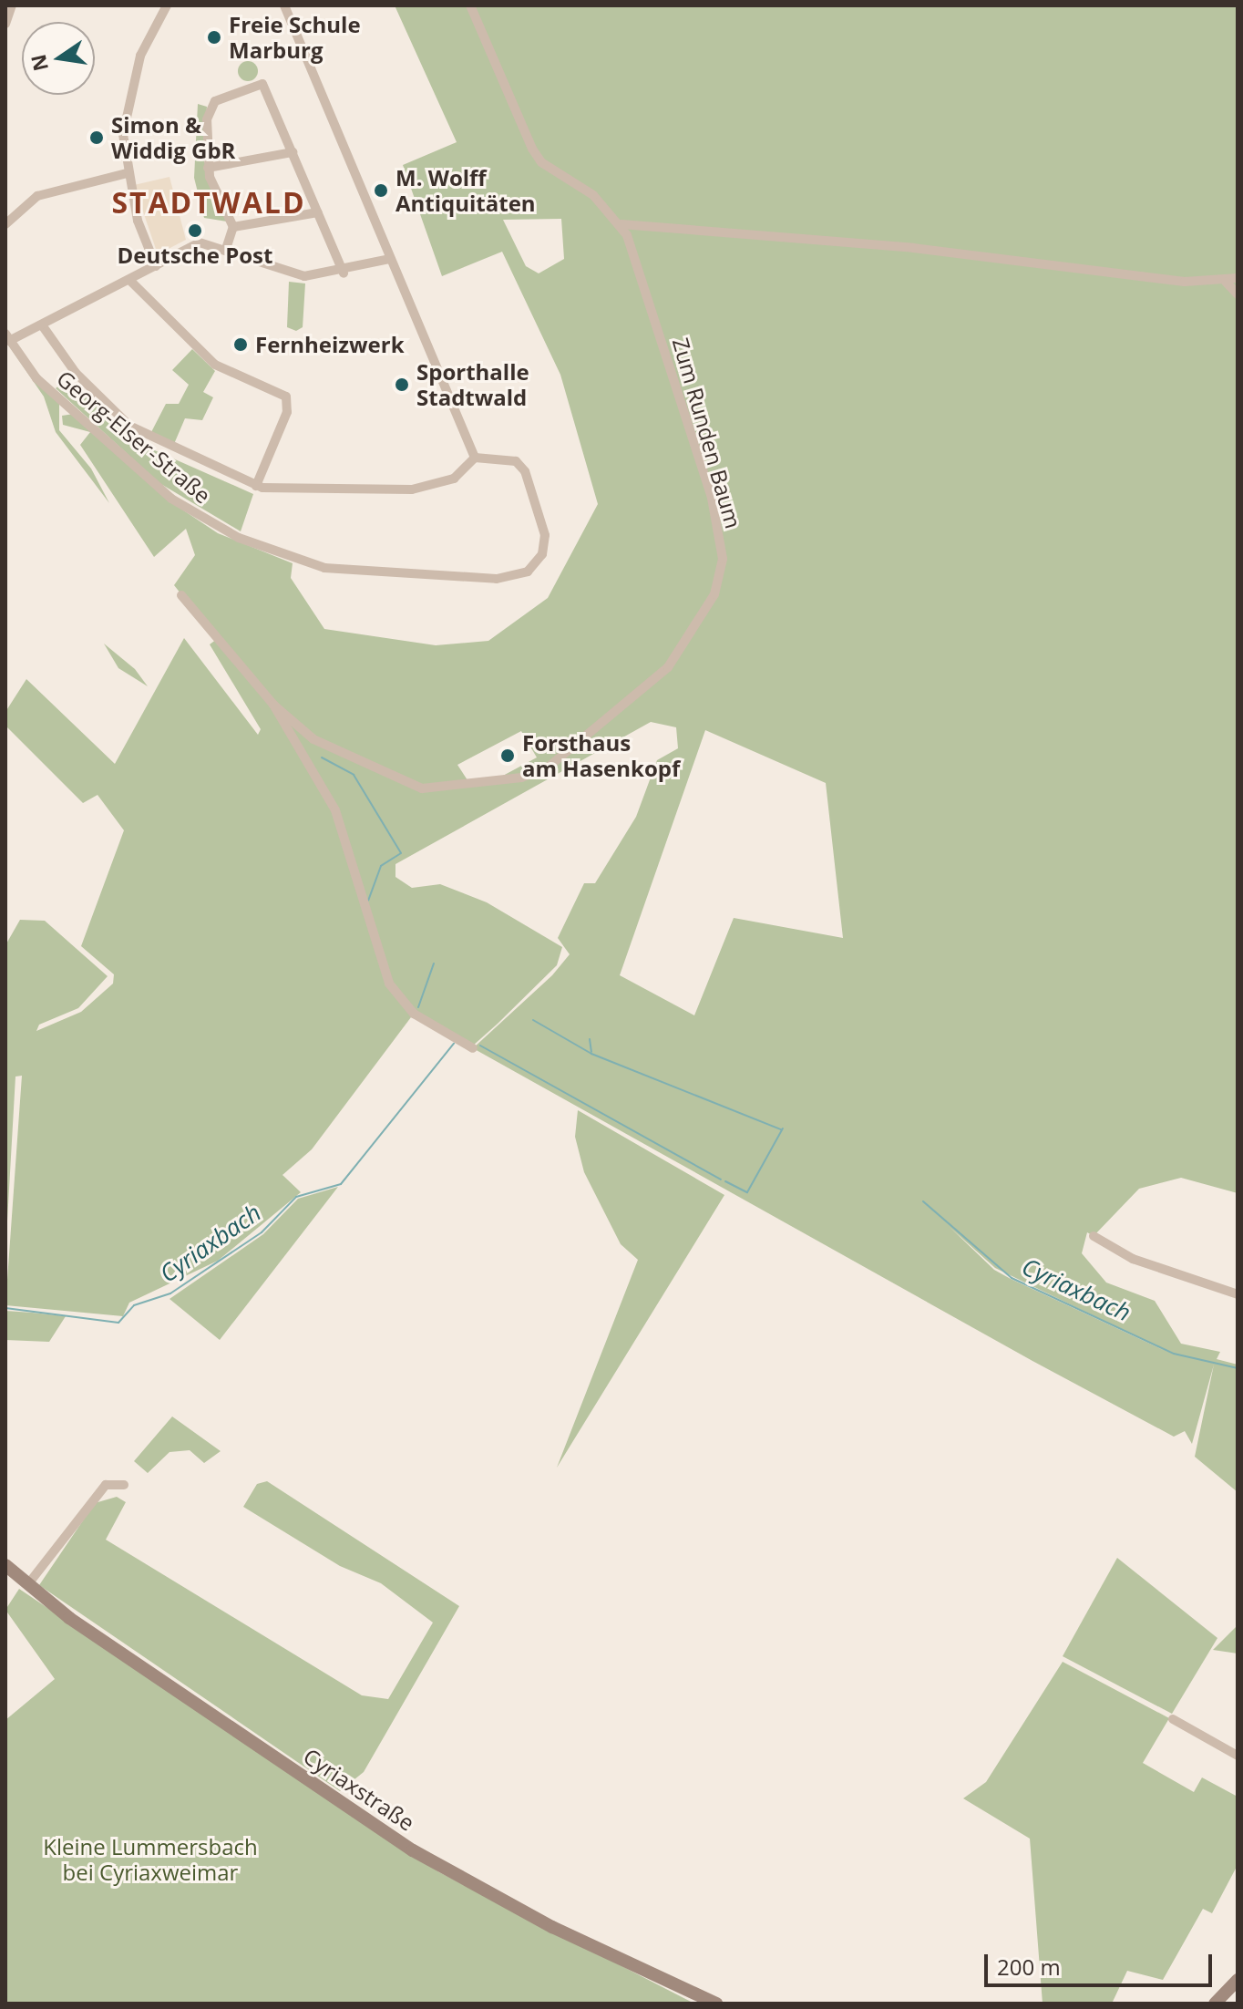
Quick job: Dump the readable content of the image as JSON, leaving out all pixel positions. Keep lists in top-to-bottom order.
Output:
{
  "streets": {
    "street": ["Zum Runden Baum", "Georg-Elser-Straße", "Cyriaxstraße"]
  },
  "districts": ["STADTWALD"],
  "water": ["Cyriaxbach"],
  "parks": ["Kleine Lummersbach bei Cyriaxweimar"],
  "places": [
    "Freie Schule Marburg",
    "Simon & Widdig GbR",
    "M. Wolff Antiquitäten",
    "Deutsche Post",
    "Fernheizwerk",
    "Sporthalle Stadtwald",
    "Forsthaus am Hasenkopf"
  ],
  "scale_bar": "200 m",
  "north": "left"
}
